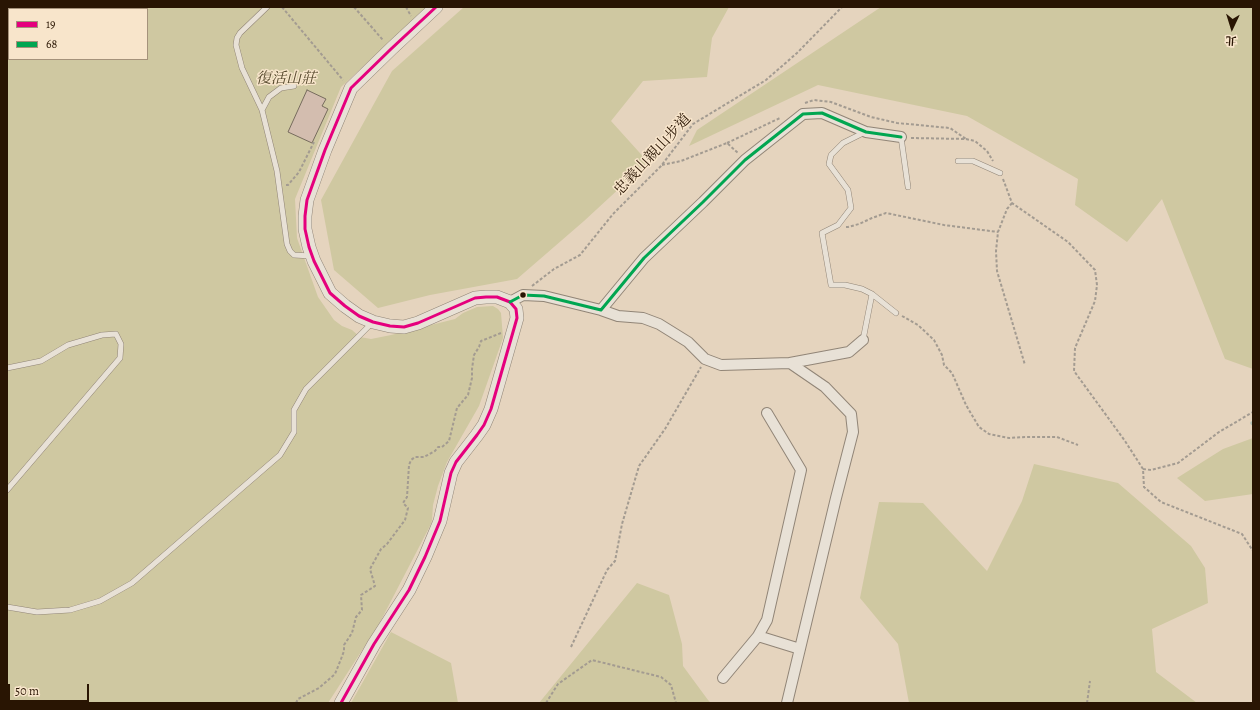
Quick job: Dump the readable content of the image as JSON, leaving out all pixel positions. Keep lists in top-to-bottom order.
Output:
{
  "streets": {
    "path": ["忠義山親山步道"]
  },
  "parks": ["復活山莊"],
  "lines": ["transit line 19", "transit line 68"],
  "legend": ["19", "68"],
  "scale_bar": "50 m",
  "north": "bottom"
}
